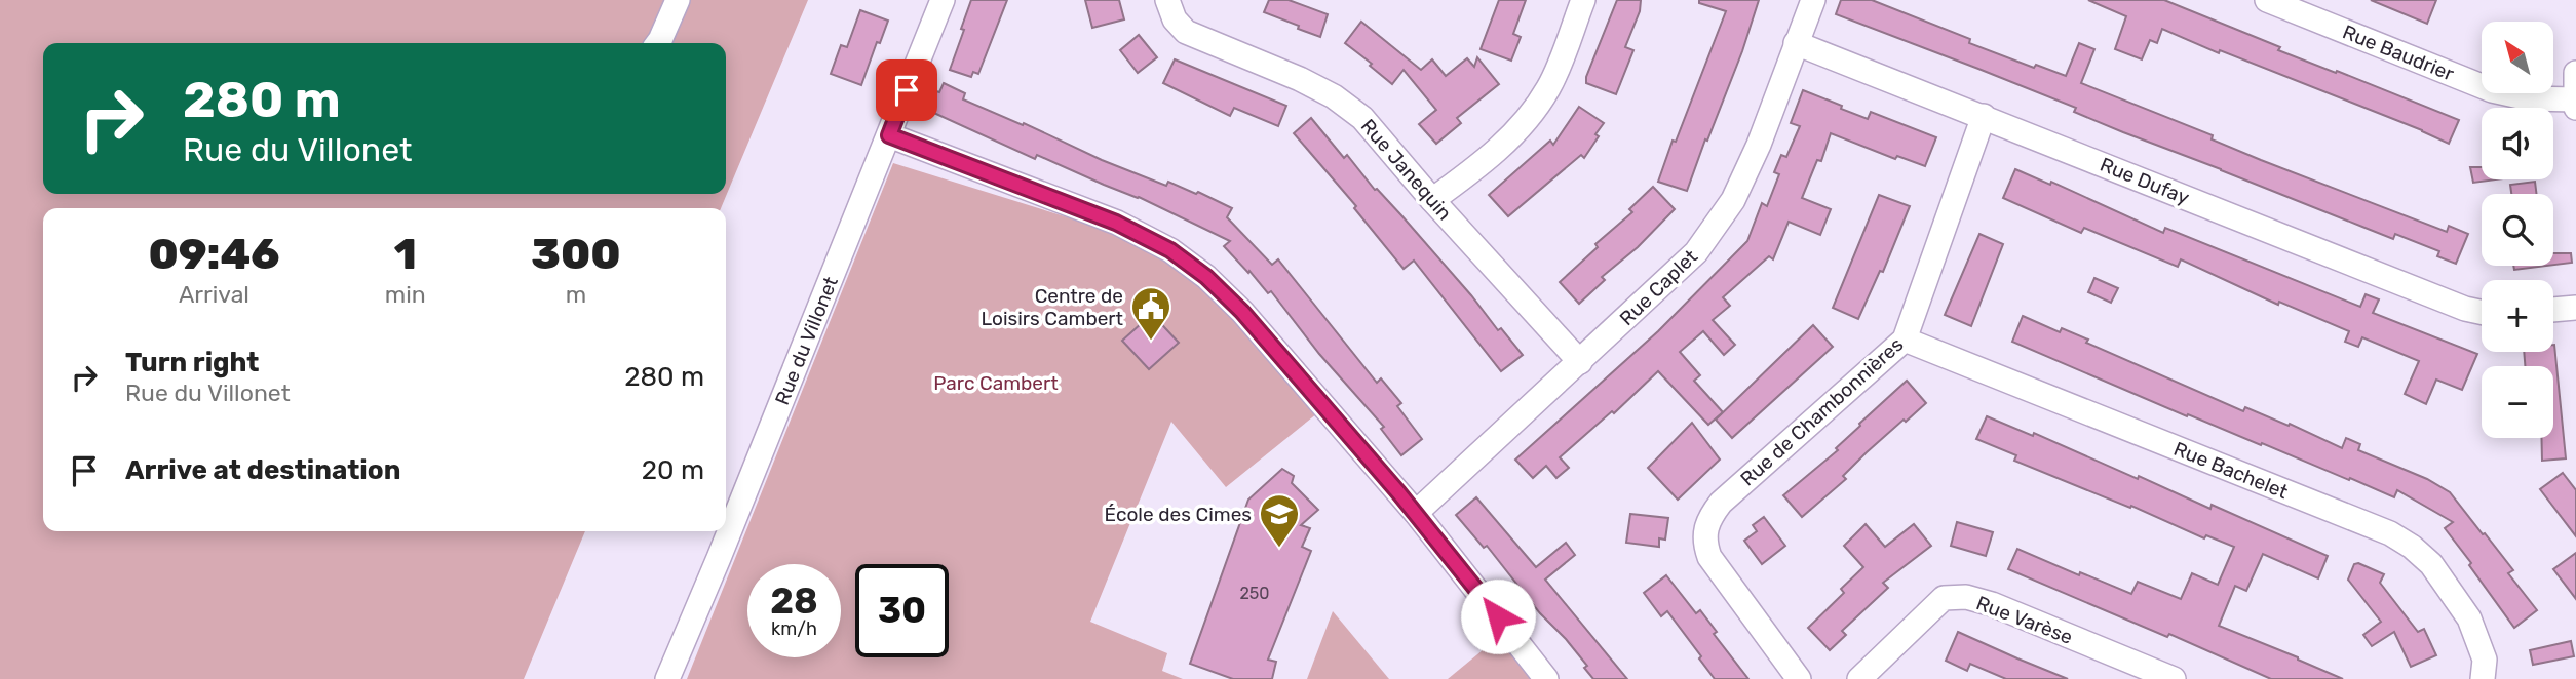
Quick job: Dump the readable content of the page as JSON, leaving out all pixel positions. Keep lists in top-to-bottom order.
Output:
{
  "streets": {
    "street": [
      "Rue Baudrier",
      "Rue Janequin",
      "Rue Dufay",
      "Rue Caplet",
      "Rue du Villonet",
      "Rue de Chambonnières",
      "Rue Bachelet",
      "Rue Varèse"
    ]
  },
  "crossings": [
    ["Rue Janequin", "Rue Caplet"],
    ["Rue Dufay", "Rue Caplet"],
    ["Rue Dufay", "Rue de Chambonnières"],
    ["Rue de Chambonnières", "Rue Bachelet"]
  ],
  "parks": ["Parc Cambert"],
  "places": {
    "public building": ["Centre de Loisirs Cambert"],
    "school or university": ["École des Cimes"]
  },
  "house_numbers": ["250"],
  "north": "top left",
  "page": {
    "map_buttons": ["+", "−"],
    "turn": ["280 m", "Rue du Villonet"],
    "eta": [
      "09:46",
      "Arrival",
      "1",
      "min",
      "300",
      "m"
    ],
    "list": [
      {
        "name": "Turn right",
        "note": "Rue du Villonet",
        "value": "280 m"
      },
      {
        "name": "Arrive at destination",
        "value": "20 m"
      }
    ],
    "speed": "28 km/h",
    "limit": "30"
  }
}
